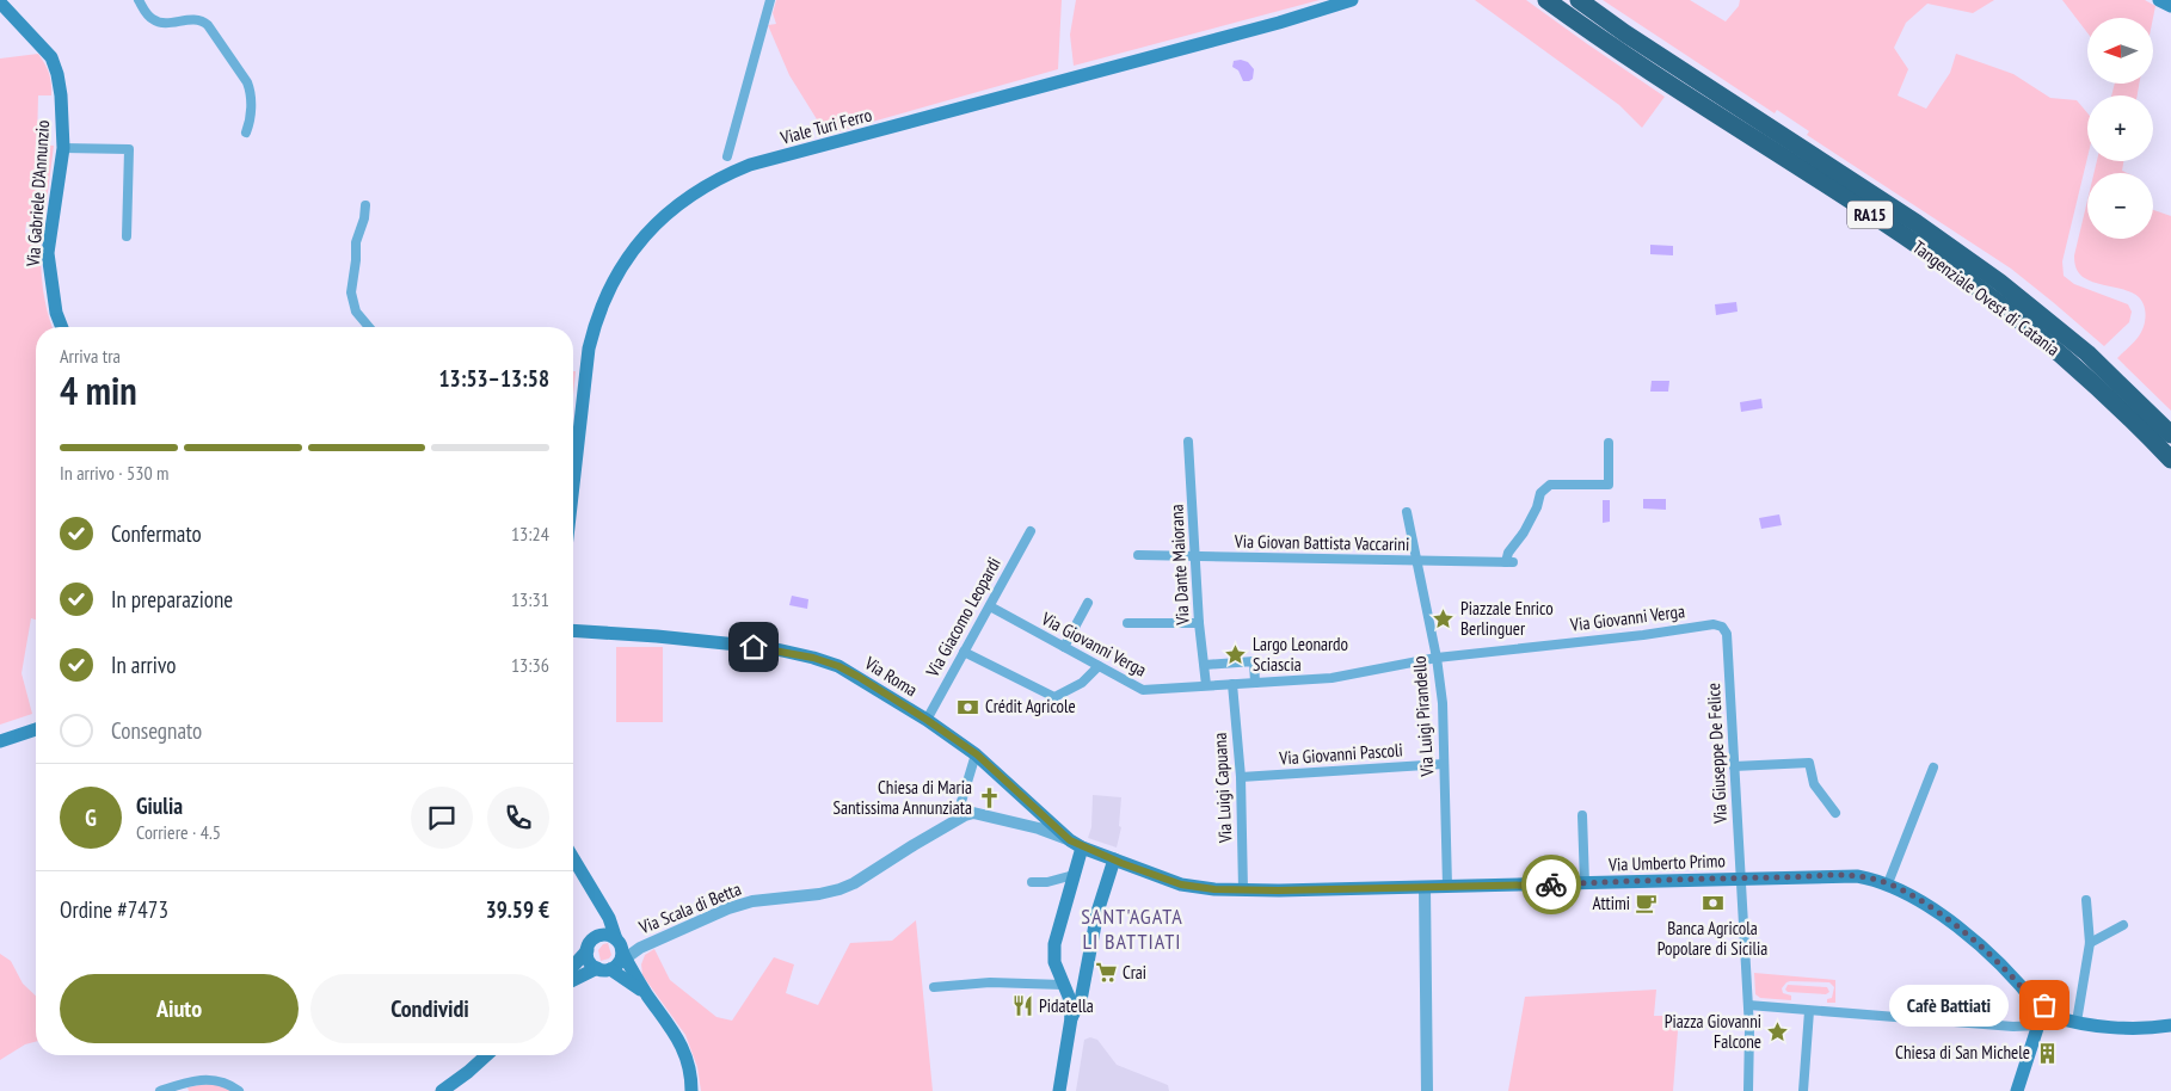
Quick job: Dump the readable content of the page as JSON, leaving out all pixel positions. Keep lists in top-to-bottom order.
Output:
{
  "streets": {
    "highway": ["RA15", "Tangenziale Ovest di Catania"],
    "main road": [
      "Viale Turi Ferro",
      "Via Gabriele D'Annunzio",
      "Via Roma",
      "Via Umberto Primo"
    ],
    "street": [
      "Via Giovan Battista Vaccarini",
      "Via Dante Maiorana",
      "Via Giacomo Leopardi",
      "Via Giovanni Verga",
      "Via Luigi Pirandello",
      "Via Giuseppe De Felice",
      "Via Giovanni Pascoli",
      "Via Luigi Capuana",
      "Via Scala di Betta"
    ]
  },
  "crossings": [
    ["Via Giovan Battista Vaccarini", "Via Dante Maiorana"],
    ["Via Giovan Battista Vaccarini", "Via Luigi Pirandello"],
    ["Via Dante Maiorana", "Via Giovanni Verga"],
    ["Via Giacomo Leopardi", "Via Giovanni Verga"],
    ["Via Giacomo Leopardi", "Via Roma"],
    ["Via Giovanni Verga", "Via Luigi Pirandello"],
    ["Via Giovanni Verga", "Via Giuseppe De Felice"],
    ["Via Giovanni Verga", "Via Luigi Capuana"],
    ["Via Roma", "Via Umberto Primo"],
    ["Via Luigi Pirandello", "Via Giovanni Pascoli"],
    ["Via Luigi Pirandello", "Via Umberto Primo"],
    ["Via Giuseppe De Felice", "Via Umberto Primo"],
    ["Via Giovanni Pascoli", "Via Luigi Capuana"],
    ["Via Luigi Capuana", "Via Umberto Primo"]
  ],
  "districts": ["SANT'AGATA LI BATTIATI"],
  "places": {
    "place": ["Piazzale Enrico Berlinguer", "Largo Leonardo Sciascia", "Piazza Giovanni Falcone"],
    "bank": ["Crédit Agricole", "Banca Agricola Popolare di Sicilia"],
    "church": ["Chiesa di Maria Santissima Annunziata"],
    "cafe": ["Attimi"],
    "supermarket": ["Crai"],
    "other": ["Cafè Battiati"],
    "restaurant": ["Pidatella"],
    "building": ["Chiesa di San Michele"]
  },
  "north": "left",
  "page": {
    "map_buttons": ["+", "−"],
    "heading": ["4 min", "Arriva tra", "13:53–13:58"],
    "panel": [
      "Giulia",
      "Corriere · 4.5",
      "Ordine #7473",
      "39.59 €"
    ],
    "bar": "In arrivo · 530 m",
    "list": [
      ["Confermato", "13:24"],
      ["In preparazione", "13:31"],
      ["In arrivo", "13:36"],
      "Consegnato"
    ],
    "round": "G",
    "buttons": ["Aiuto", "Condividi"],
    "bubble": "Cafè Battiati"
  }
}
